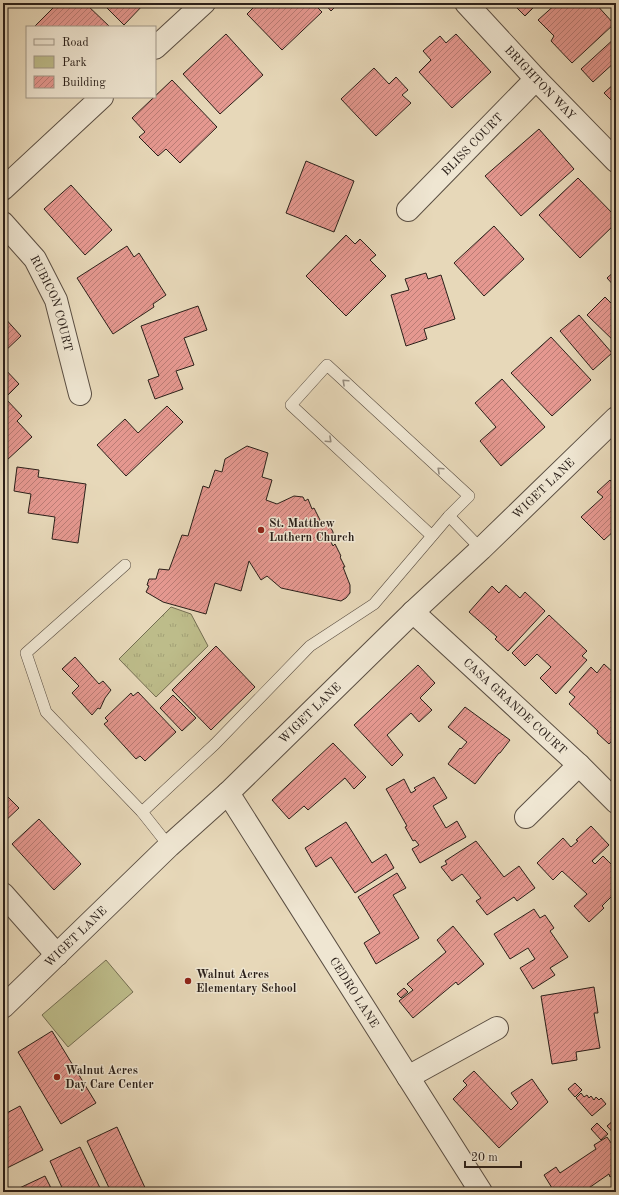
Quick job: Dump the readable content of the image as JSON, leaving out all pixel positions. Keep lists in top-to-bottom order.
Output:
{
  "streets": {
    "street": [
      "BRIGHTON WAY",
      "BLISS COURT",
      "RUBICON COURT",
      "WIGET LANE",
      "CASA GRANDE COURT",
      "CEDRO LANE"
    ]
  },
  "crossings": [
    ["BRIGHTON WAY", "BLISS COURT"],
    ["WIGET LANE", "CASA GRANDE COURT"],
    ["WIGET LANE", "CEDRO LANE"]
  ],
  "places": ["St. Matthew Luthern Church", "Walnut Acres Elementary School", "Walnut Acres Day Care Center"],
  "legend": ["Road", "Park", "Building"],
  "scale_bar": "20 m"
}
